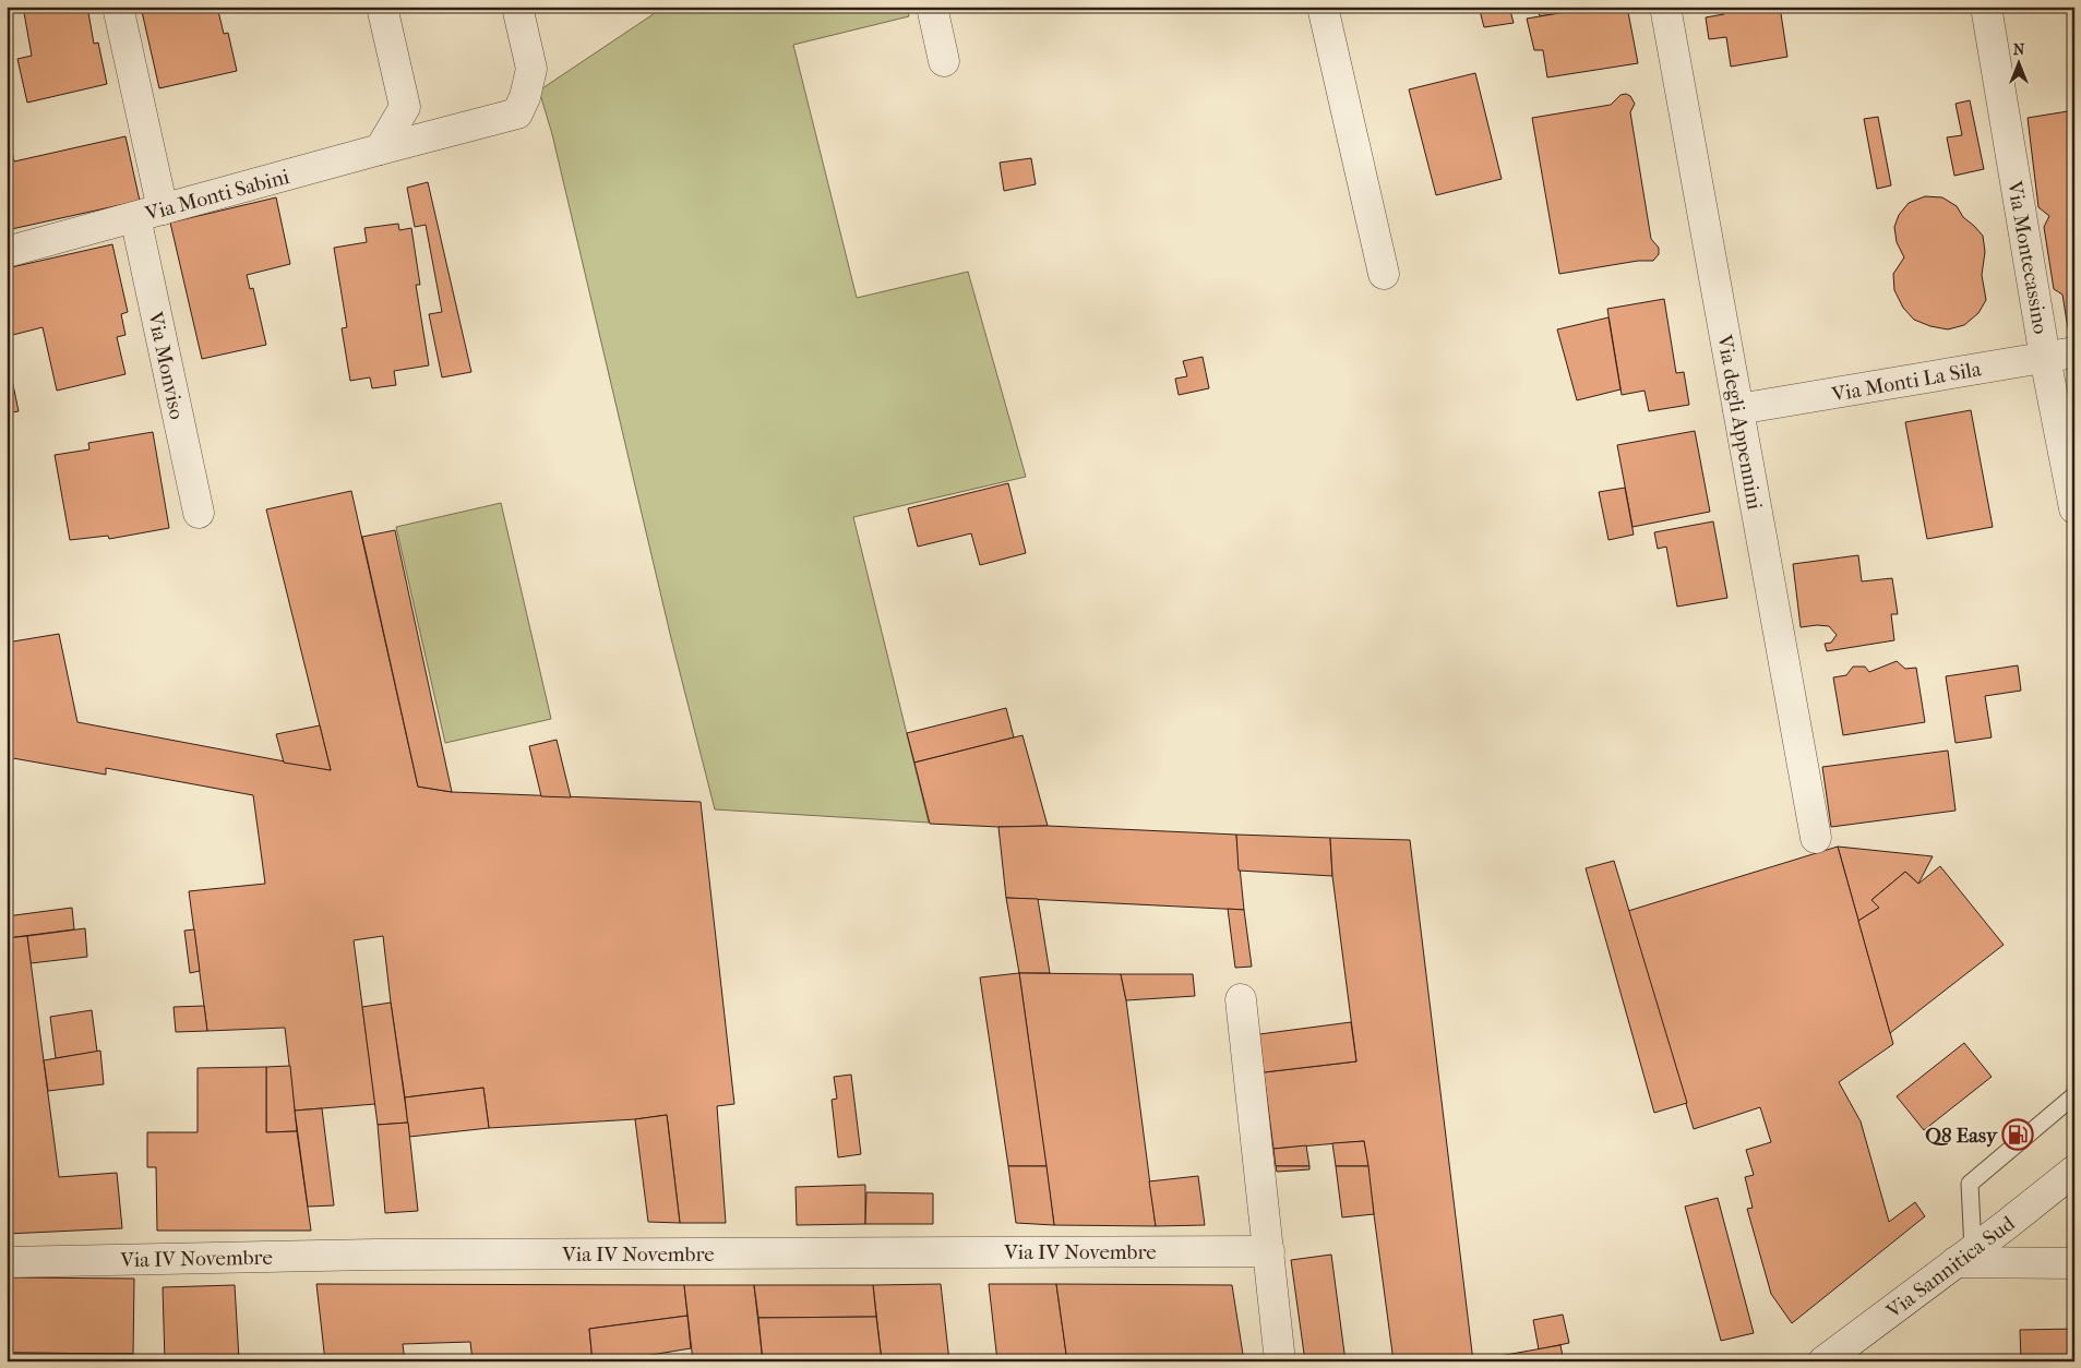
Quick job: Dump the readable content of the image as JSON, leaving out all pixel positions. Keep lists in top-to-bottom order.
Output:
{
  "streets": {
    "street": [
      "Via Monti Sabini",
      "Via Montecassino",
      "Via Monviso",
      "Via Monti La Sila",
      "Via degli Appennini",
      "Via IV Novembre",
      "Via Sannitica Sud"
    ]
  },
  "crossings": [
    ["Via Monti Sabini", "Via Monviso"],
    ["Via Montecassino", "Via Monti La Sila"],
    ["Via Monti La Sila", "Via degli Appennini"]
  ],
  "places": {
    "fuel station": ["Q8 Easy"]
  },
  "north": "top"
}
